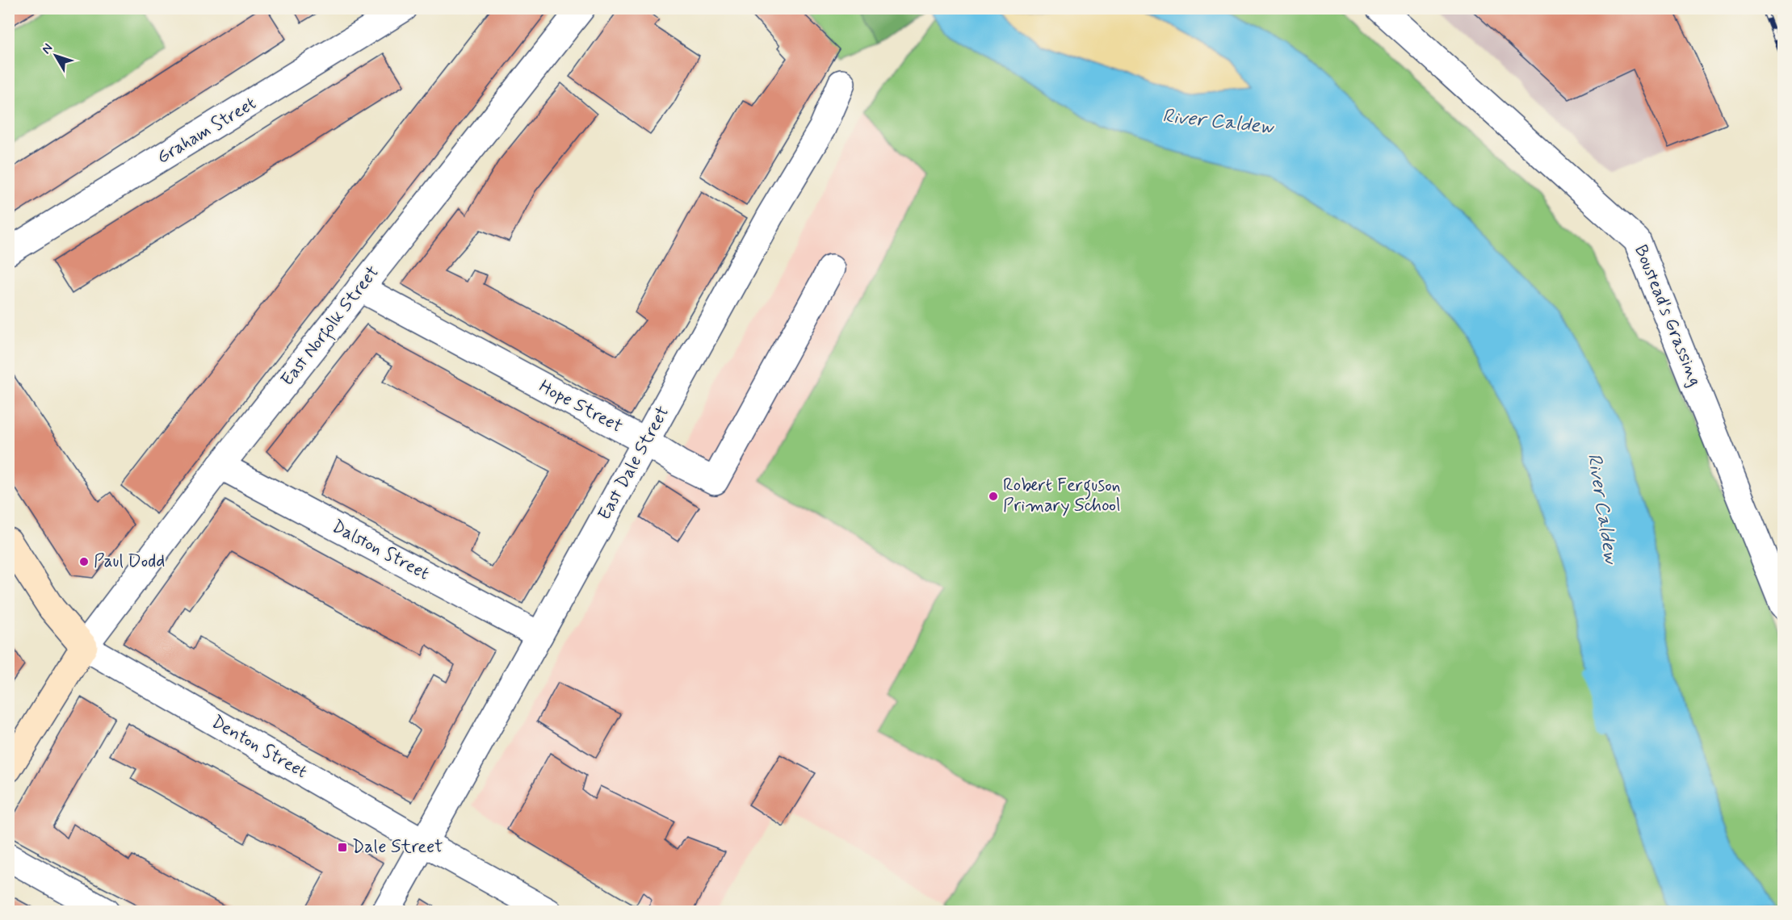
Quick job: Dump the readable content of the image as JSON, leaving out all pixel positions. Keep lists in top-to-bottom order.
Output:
{
  "streets": {
    "street": [
      "Graham Street",
      "Boustead's Grassing",
      "East Norfolk Street",
      "Hope Street",
      "East Dale Street",
      "Dalston Street",
      "Denton Street"
    ]
  },
  "crossings": [
    ["East Norfolk Street", "Hope Street"],
    ["East Norfolk Street", "Dalston Street"],
    ["East Norfolk Street", "Denton Street"],
    ["Hope Street", "East Dale Street"],
    ["East Dale Street", "Dalston Street"],
    ["East Dale Street", "Denton Street"]
  ],
  "water": ["River Caldew"],
  "places": {
    "other": ["Robert Ferguson Primary School", "Paul Dodd"],
    "transit": ["Dale Street"]
  },
  "north": "top left"
}
